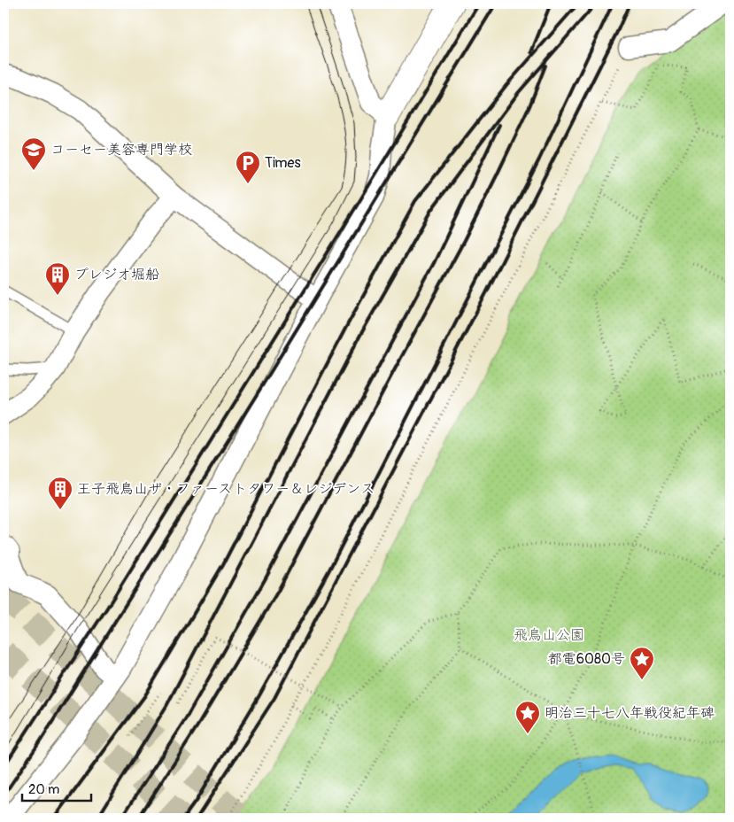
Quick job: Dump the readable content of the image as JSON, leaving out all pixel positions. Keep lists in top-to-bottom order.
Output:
{
  "parks": ["飛鳥山公園"],
  "places": {
    "school or university": ["コーセー美容専門学校"],
    "parking": ["Times"],
    "building": ["プレジオ堀船", "王子飛鳥山ザ・ファーストタワー＆レジデンス"],
    "place": ["都電6080号", "明治三十七八年戦役紀年碑"]
  },
  "scale_bar": "20 m"
}
